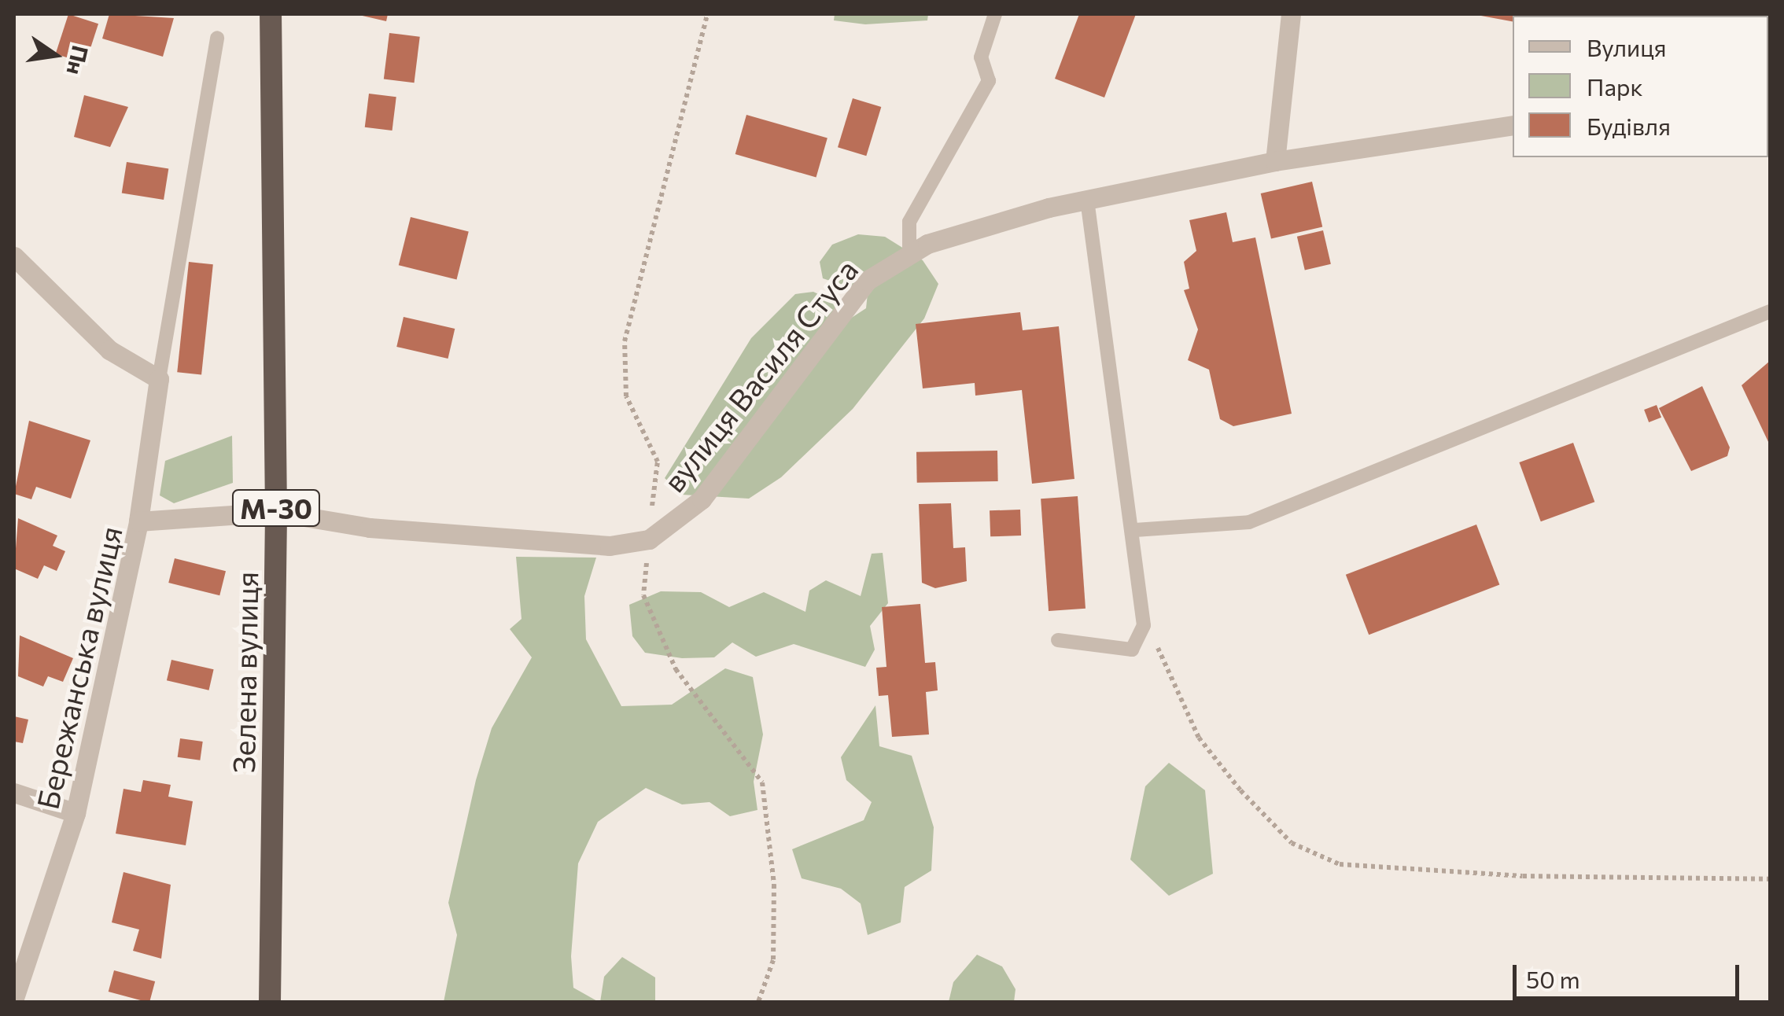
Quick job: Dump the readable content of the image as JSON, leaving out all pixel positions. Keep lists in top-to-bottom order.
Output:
{
  "streets": {
    "highway": ["М-30", "Зелена вулиця"],
    "street": ["вулиця Василя Стуса", "Бережанська вулиця"]
  },
  "crossings": [
    ["Бережанська вулиця", "Зелена вулиця"]
  ],
  "legend": ["Вулиця", "Парк", "Будівля"],
  "scale_bar": "50 m",
  "north": "right"
}
